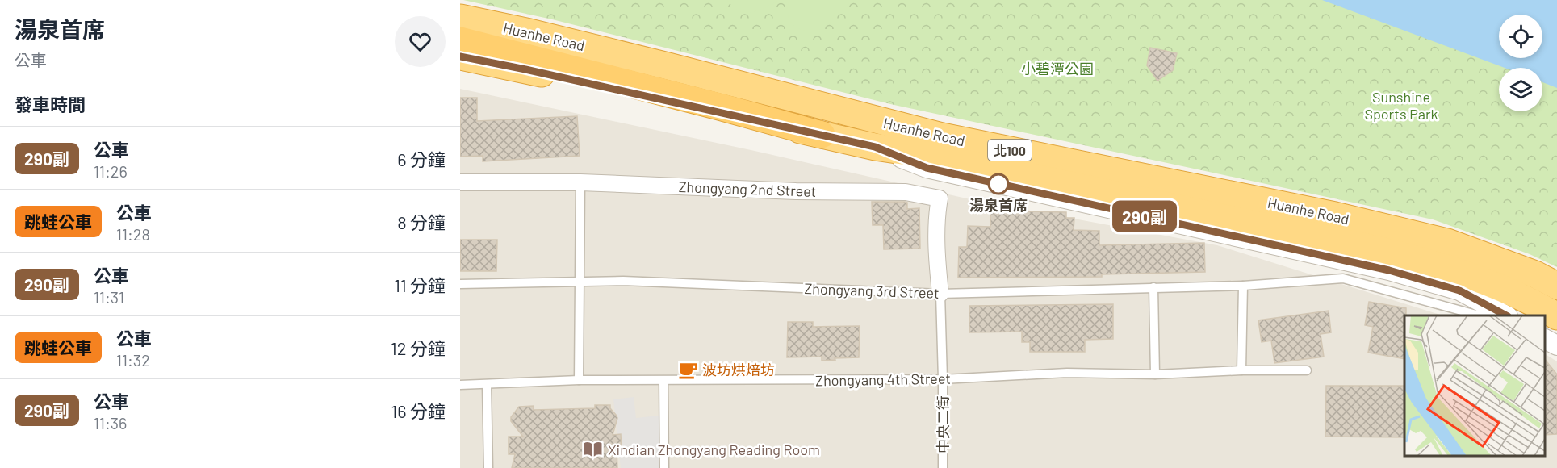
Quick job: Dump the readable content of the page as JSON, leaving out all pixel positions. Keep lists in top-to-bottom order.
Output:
{
  "streets": {
    "highway": ["Huanhe Road", "北100"],
    "street": ["Zhongyang 2nd Street"],
    "lane": ["Zhongyang 3rd Street", "Zhongyang 4th Street", "中央二街"]
  },
  "crossings": [
    ["Zhongyang 2nd Street", "Zhongyang 3rd Street"],
    ["Zhongyang 2nd Street", "中央二街"],
    ["Zhongyang 3rd Street", "中央二街"],
    ["Zhongyang 4th Street", "中央二街"]
  ],
  "parks": ["小碧潭公園", "Sunshine Sports Park"],
  "places": {
    "other": ["湯泉首席"],
    "cafe": ["波坊烘焙坊"],
    "library": ["Xindian Zhongyang Reading Room"]
  },
  "lines": ["bus line 290副"],
  "page": {
    "heading": [
      ["湯泉首席", "公車"],
      "發車時間"
    ],
    "on_map": "290副",
    "list": [
      {
        "mark": "290副",
        "name": "公車",
        "note": "11:26",
        "value": "6 分鐘"
      },
      {
        "mark": "跳蛙公車",
        "name": "公車",
        "note": "11:28",
        "value": "8 分鐘"
      },
      {
        "mark": "290副",
        "name": "公車",
        "note": "11:31",
        "value": "11 分鐘"
      },
      {
        "mark": "跳蛙公車",
        "name": "公車",
        "note": "11:32",
        "value": "12 分鐘"
      },
      {
        "mark": "290副",
        "name": "公車",
        "note": "11:36",
        "value": "16 分鐘"
      }
    ]
  }
}
